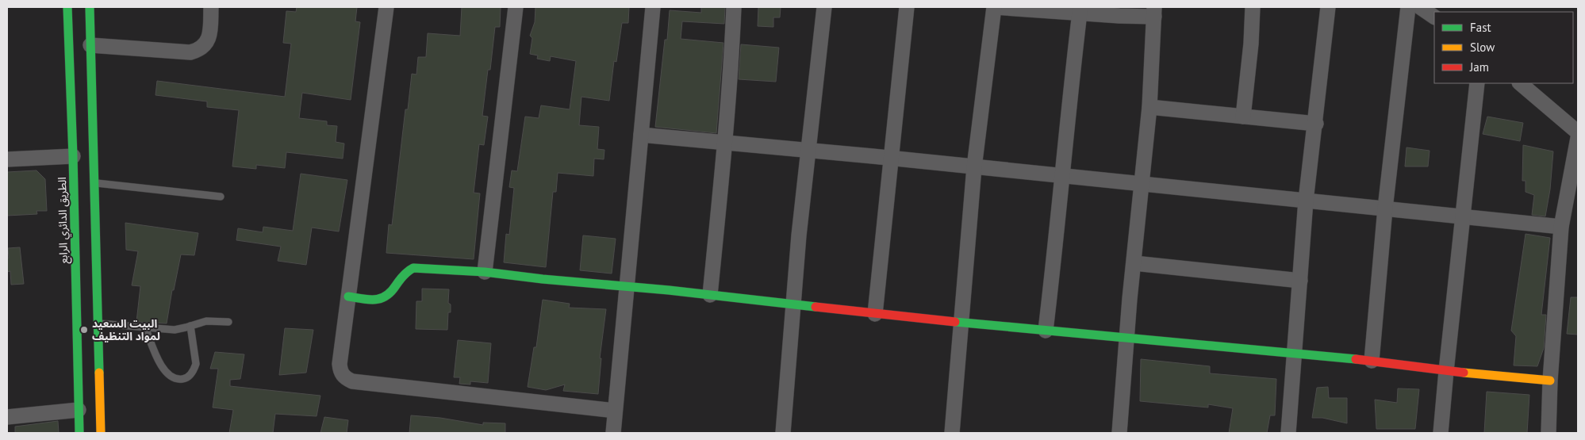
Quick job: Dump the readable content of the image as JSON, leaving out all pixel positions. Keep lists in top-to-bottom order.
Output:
{
  "streets": {
    "street": ["الطريق الدائري الرابع"]
  },
  "places": ["البيت السعيد لمواد التنظيف"],
  "legend": ["Fast", "Slow", "Jam"]
}
